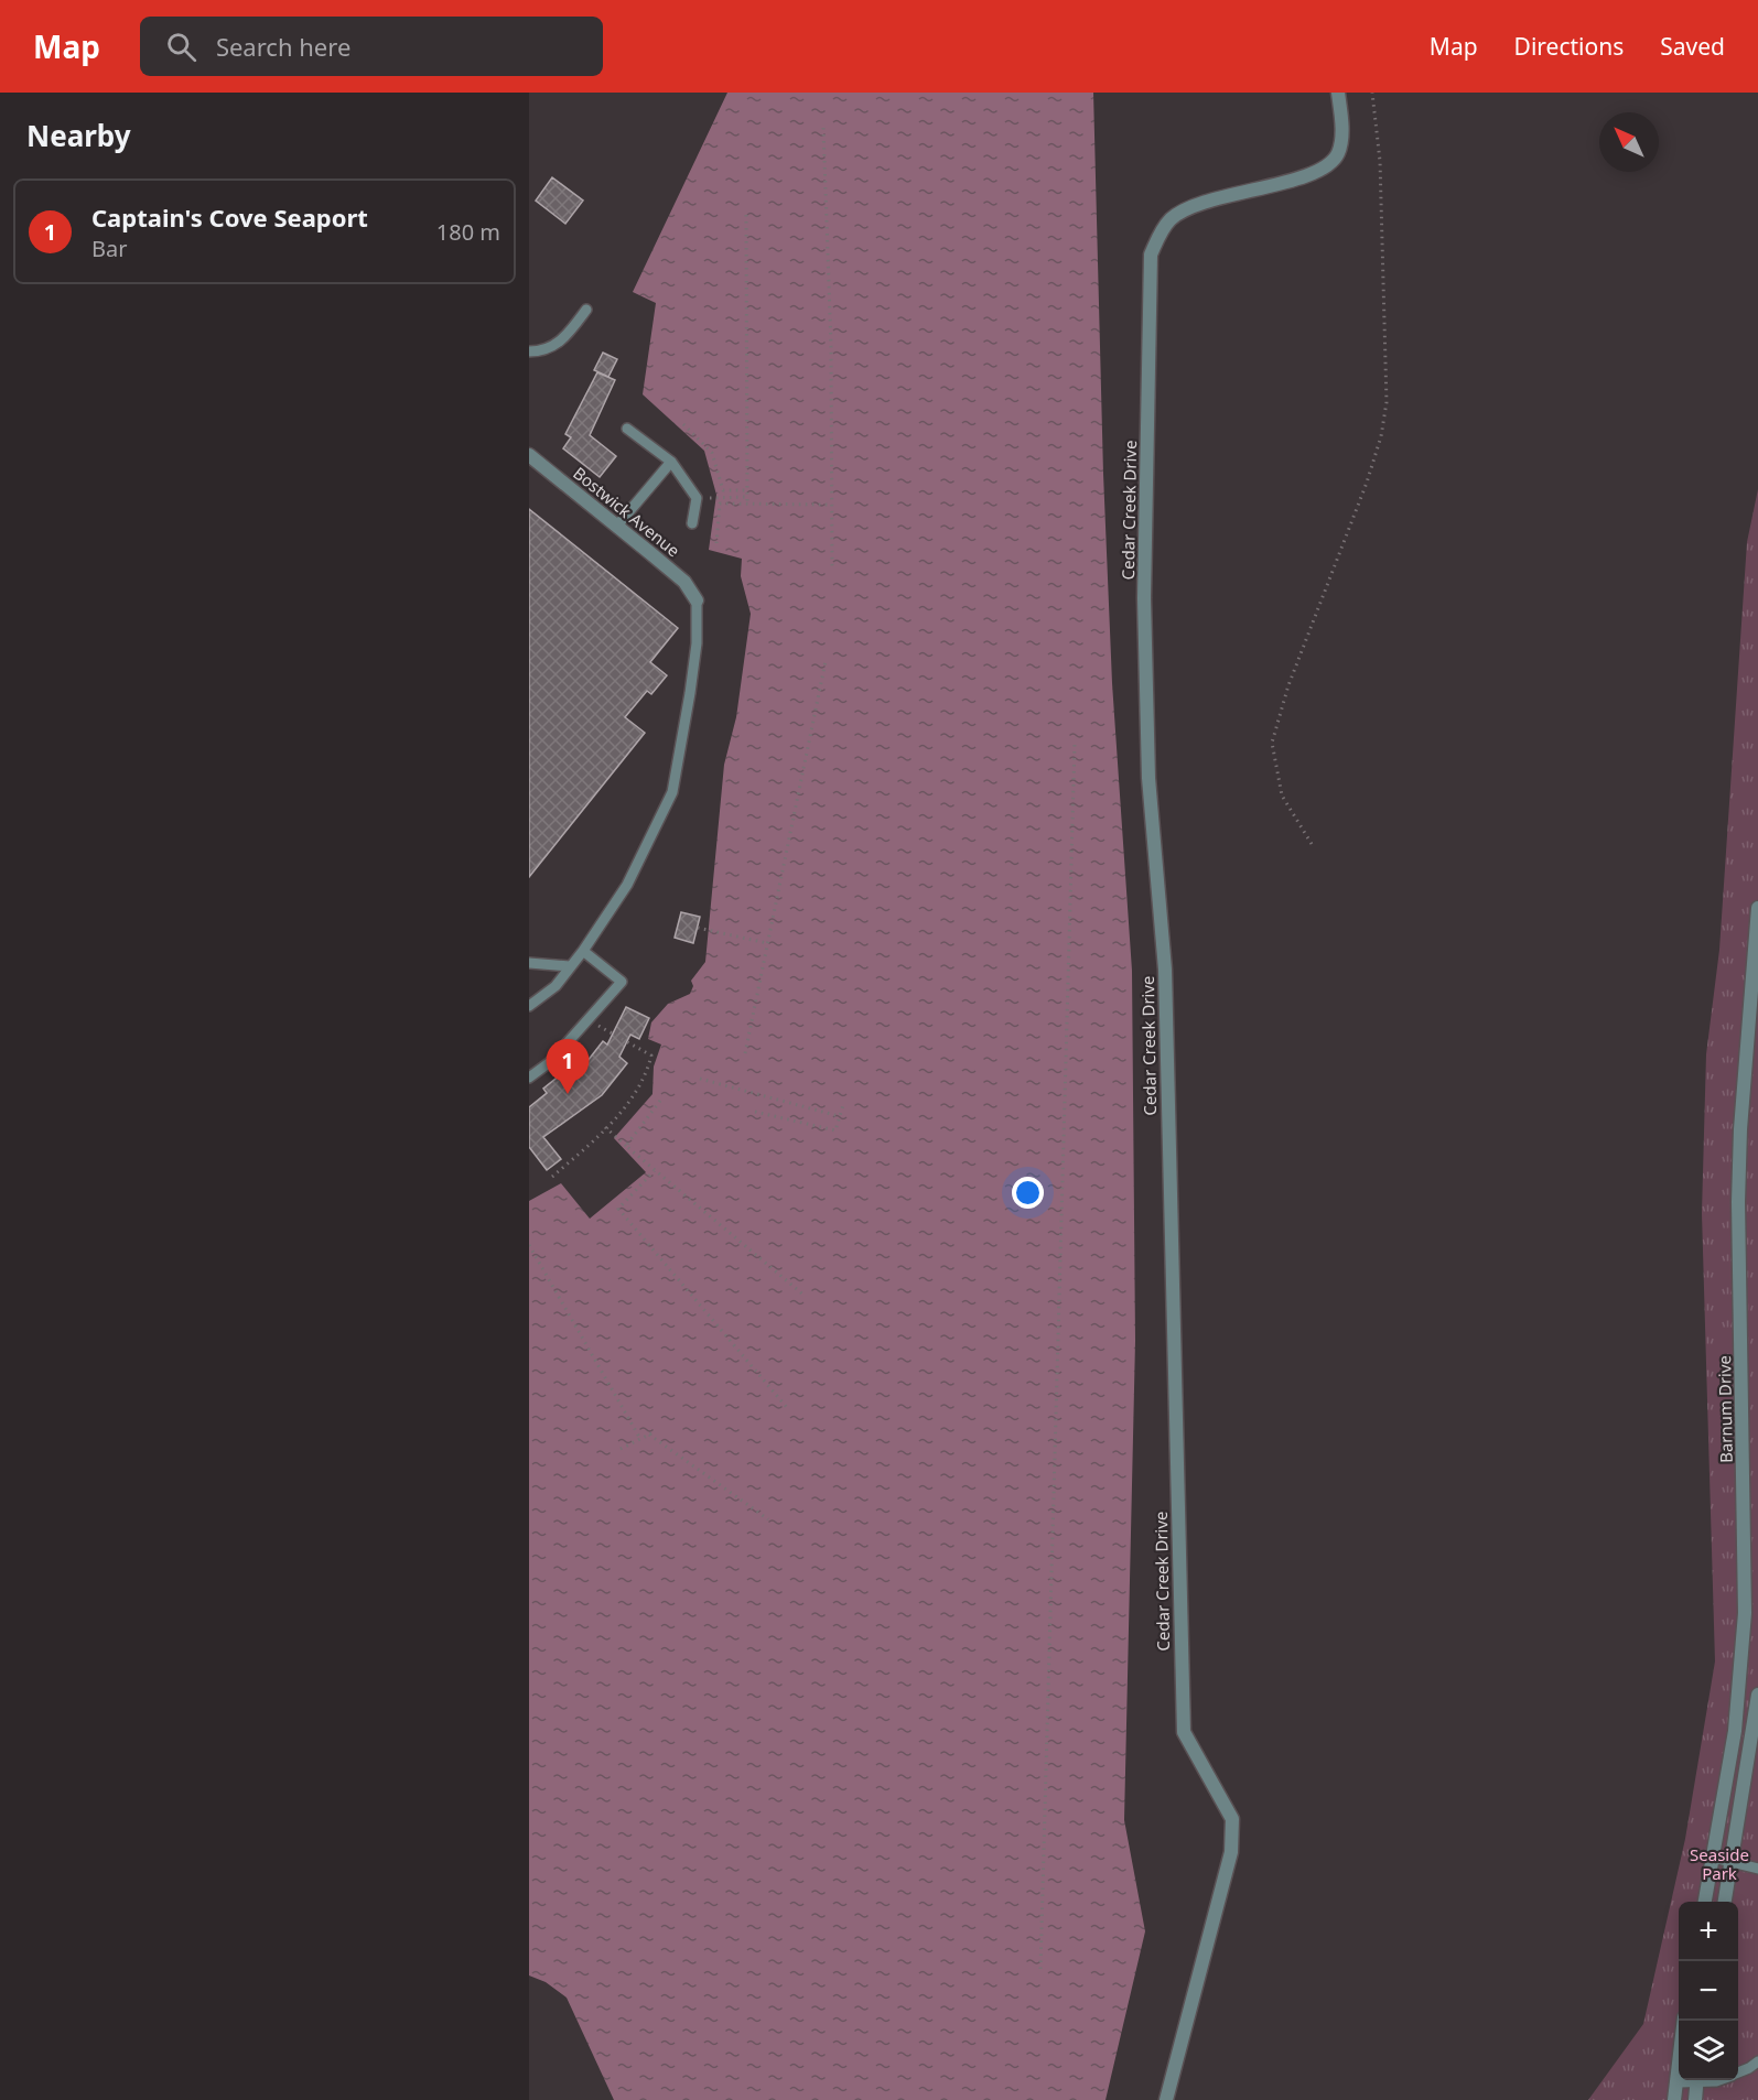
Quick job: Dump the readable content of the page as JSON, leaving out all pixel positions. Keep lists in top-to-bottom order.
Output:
{
  "streets": {
    "street": ["Cedar Creek Drive", "Bostwick Avenue", "Barnum Drive"]
  },
  "parks": ["Seaside Park"],
  "north": "top left",
  "page": {
    "header": "Map",
    "search": "Search here",
    "nav": ["Map", "Directions", "Saved"],
    "heading": "Nearby",
    "list": [
      {
        "mark": "1",
        "name": "Captain's Cove Seaport",
        "note": "Bar",
        "value": "180 m"
      }
    ],
    "pins": "1",
    "map_buttons": ["+", "−"]
  }
}
